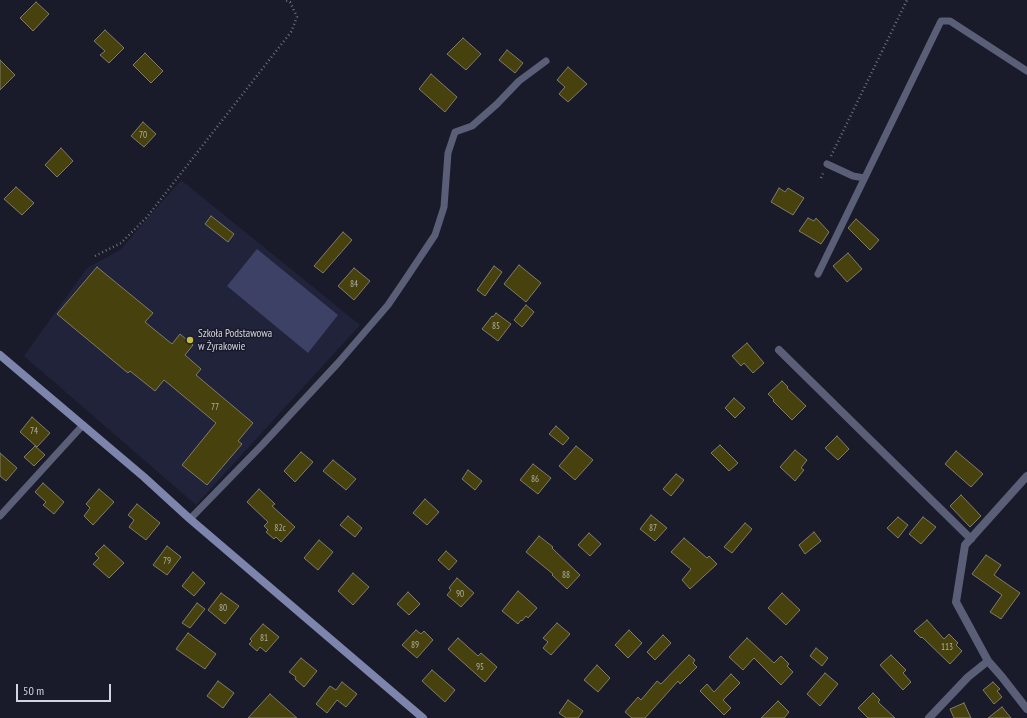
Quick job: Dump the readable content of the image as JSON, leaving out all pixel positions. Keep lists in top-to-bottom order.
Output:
{
  "places": ["Szkoła Podstawowa w Żyrakowie"],
  "house_numbers": [
    "70",
    "84",
    "85",
    "77",
    "74",
    "86",
    "82c",
    "87",
    "79",
    "88",
    "90",
    "80",
    "81",
    "89",
    "113",
    "95"
  ],
  "scale_bar": "50 m"
}
